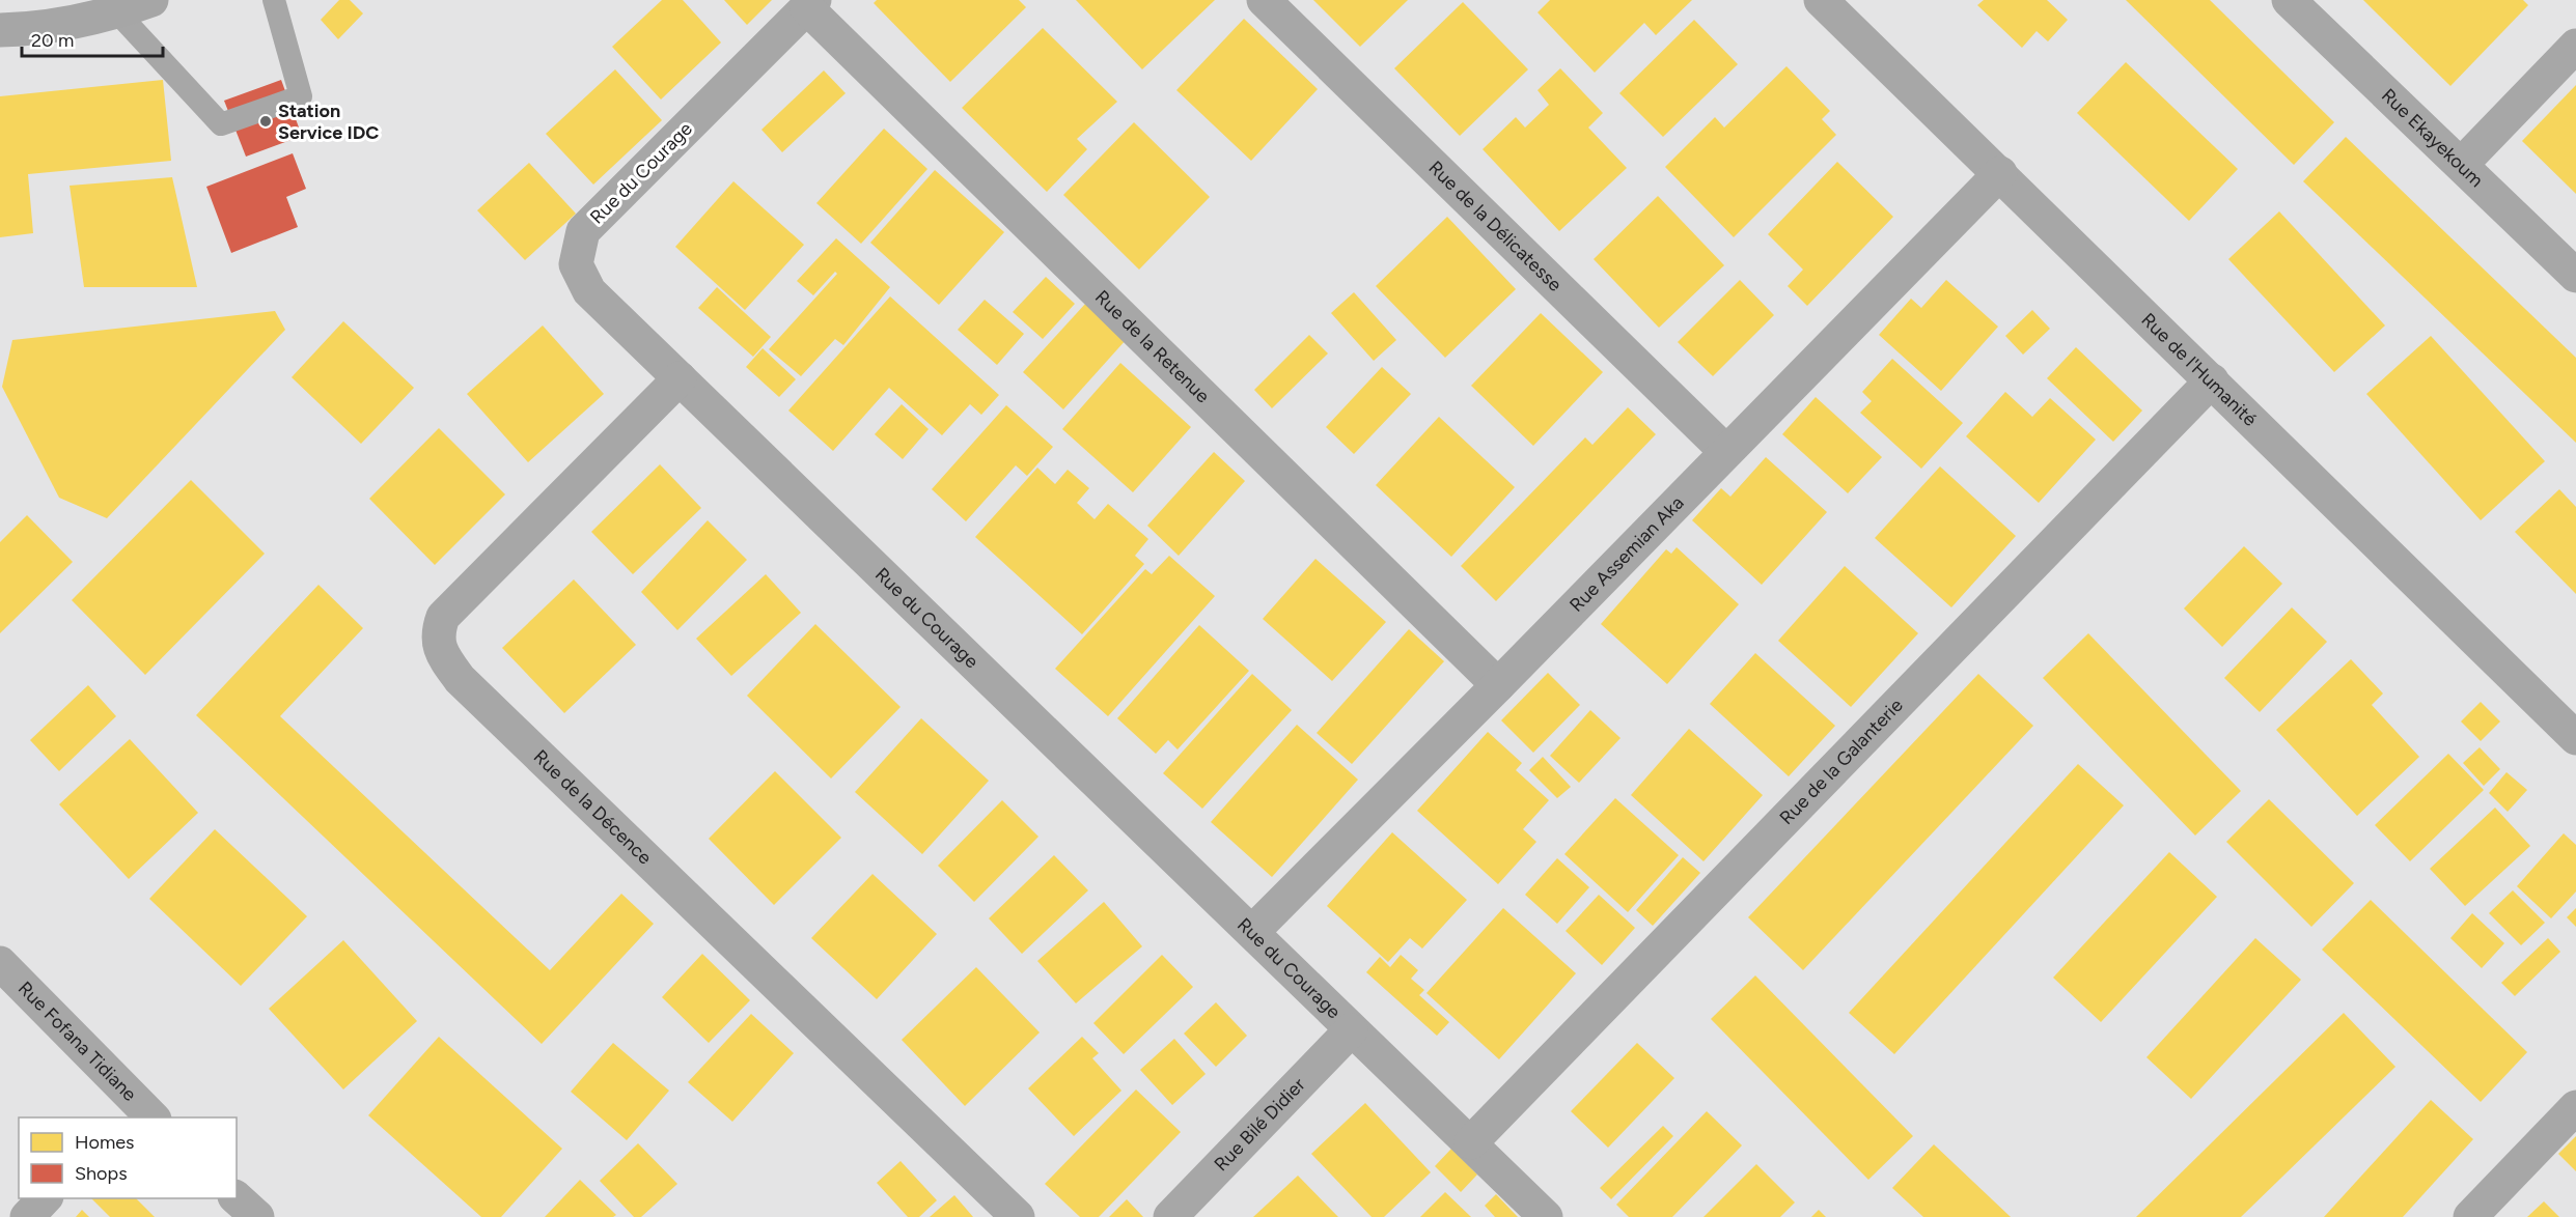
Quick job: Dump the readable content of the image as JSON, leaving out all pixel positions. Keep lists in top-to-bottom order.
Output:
{
  "streets": {
    "street": [
      "Rue Ekayekoum",
      "Rue du Courage",
      "Rue de la Délicatesse",
      "Rue de la Retenue",
      "Rue de l'Humanité",
      "Rue Assemian Aka",
      "Rue de la Galanterie",
      "Rue de la Décence",
      "Rue Fofana Tidiane",
      "Rue Bilé Didier"
    ]
  },
  "crossings": [
    ["Rue du Courage", "Rue de la Retenue"],
    ["Rue du Courage", "Rue Assemian Aka"],
    ["Rue du Courage", "Rue de la Galanterie"],
    ["Rue du Courage", "Rue de la Décence"],
    ["Rue du Courage", "Rue Bilé Didier"],
    ["Rue de la Délicatesse", "Rue Assemian Aka"],
    ["Rue de la Retenue", "Rue Assemian Aka"],
    ["Rue de l'Humanité", "Rue Assemian Aka"],
    ["Rue de l'Humanité", "Rue de la Galanterie"]
  ],
  "places": ["Station Service IDC"],
  "legend": ["Homes", "Shops"],
  "scale_bar": "20 m"
}
